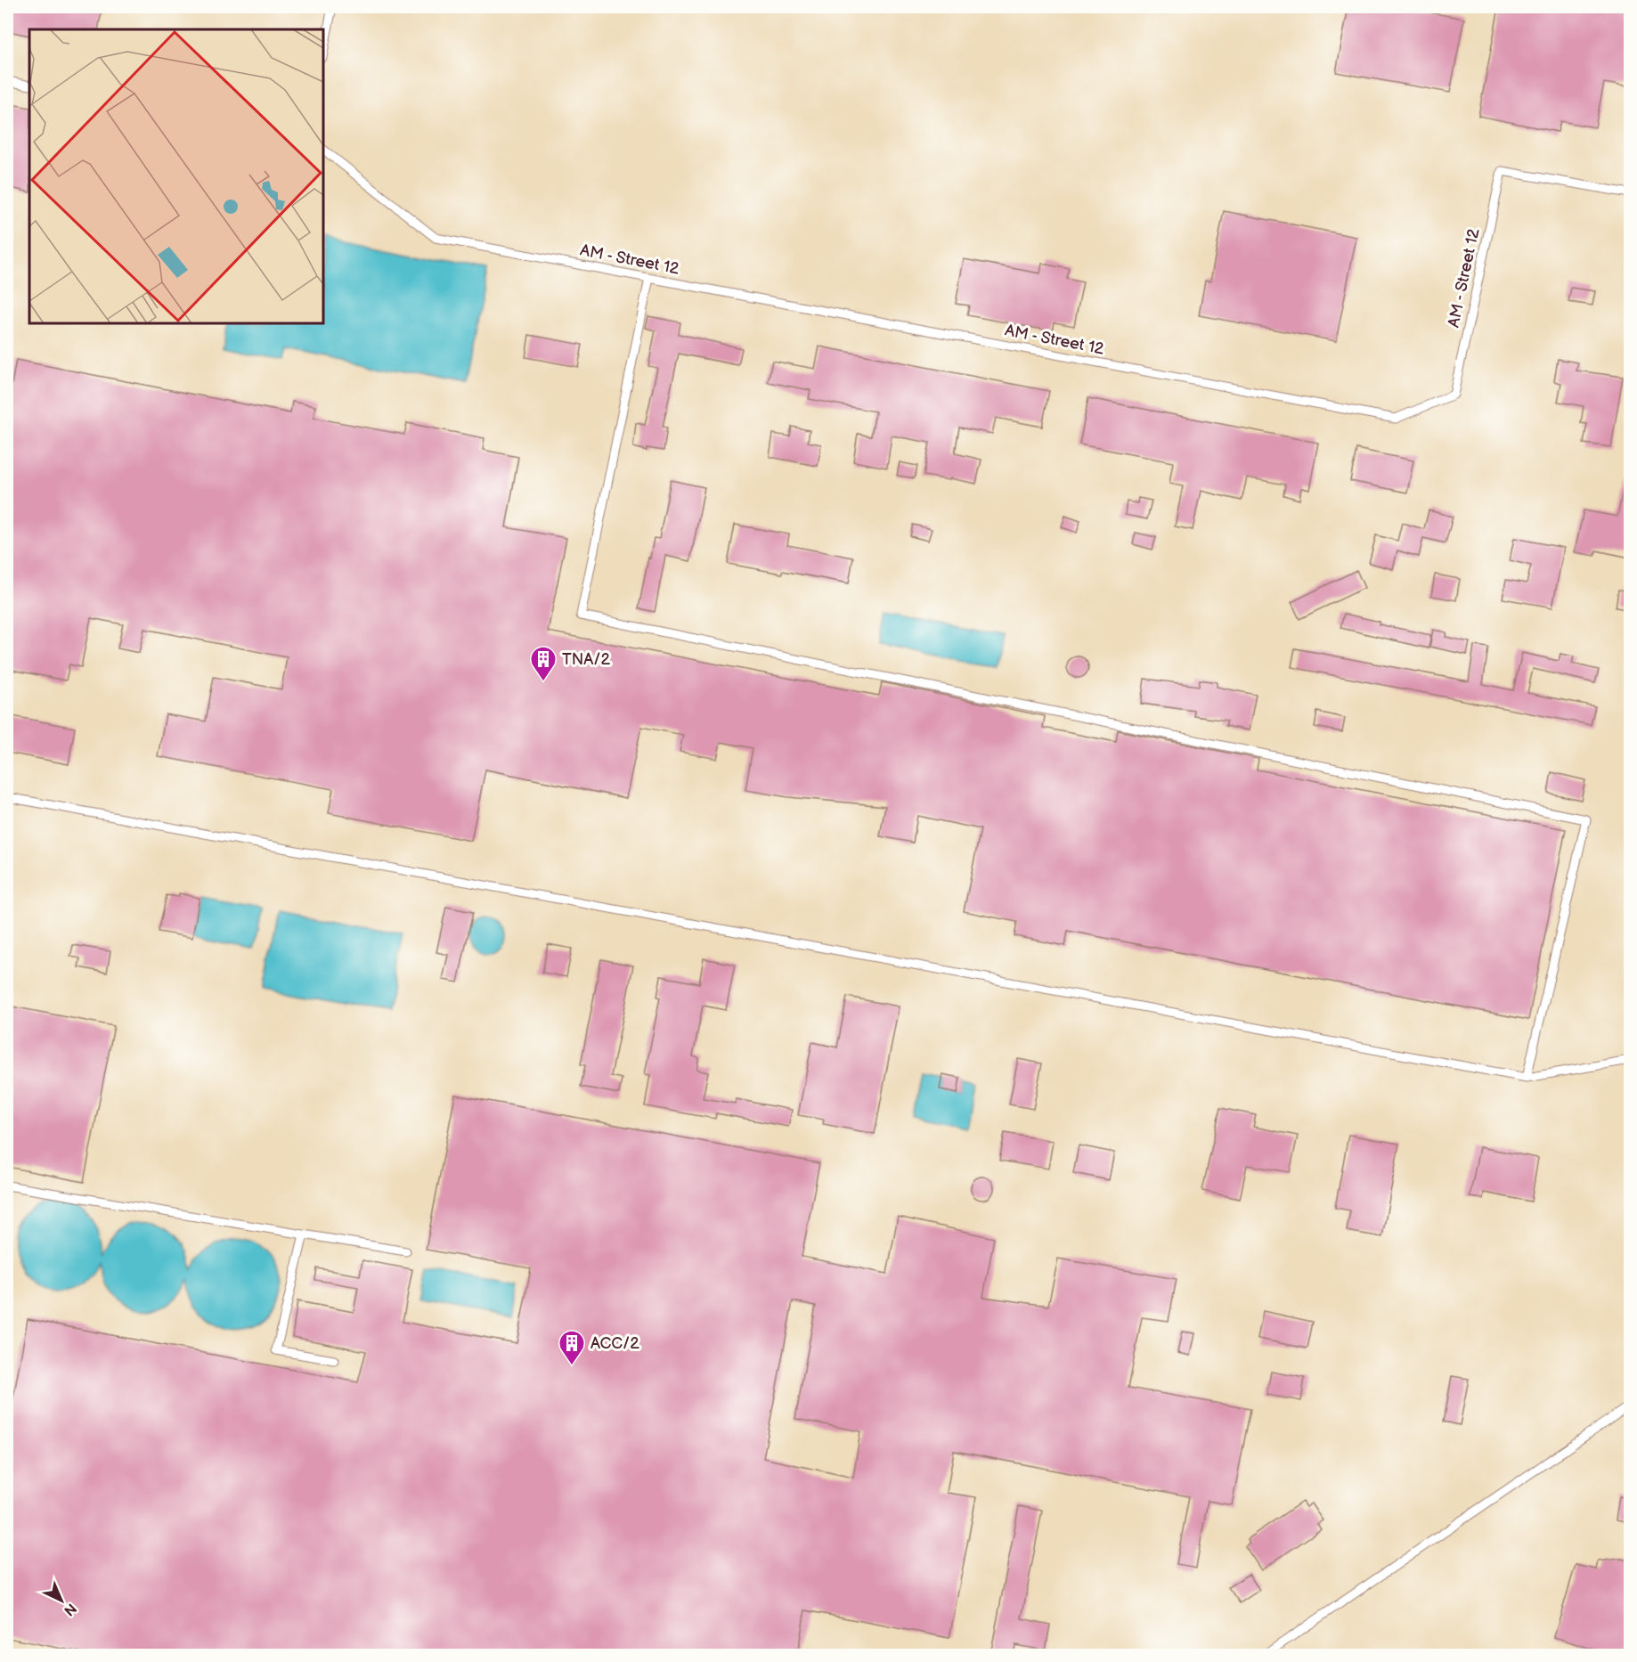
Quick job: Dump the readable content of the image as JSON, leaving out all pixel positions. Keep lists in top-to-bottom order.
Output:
{
  "streets": {
    "lane": ["AM - Street 12"]
  },
  "places": {
    "building": ["TNA/2", "ACC/2"]
  },
  "north": "bottom right"
}
